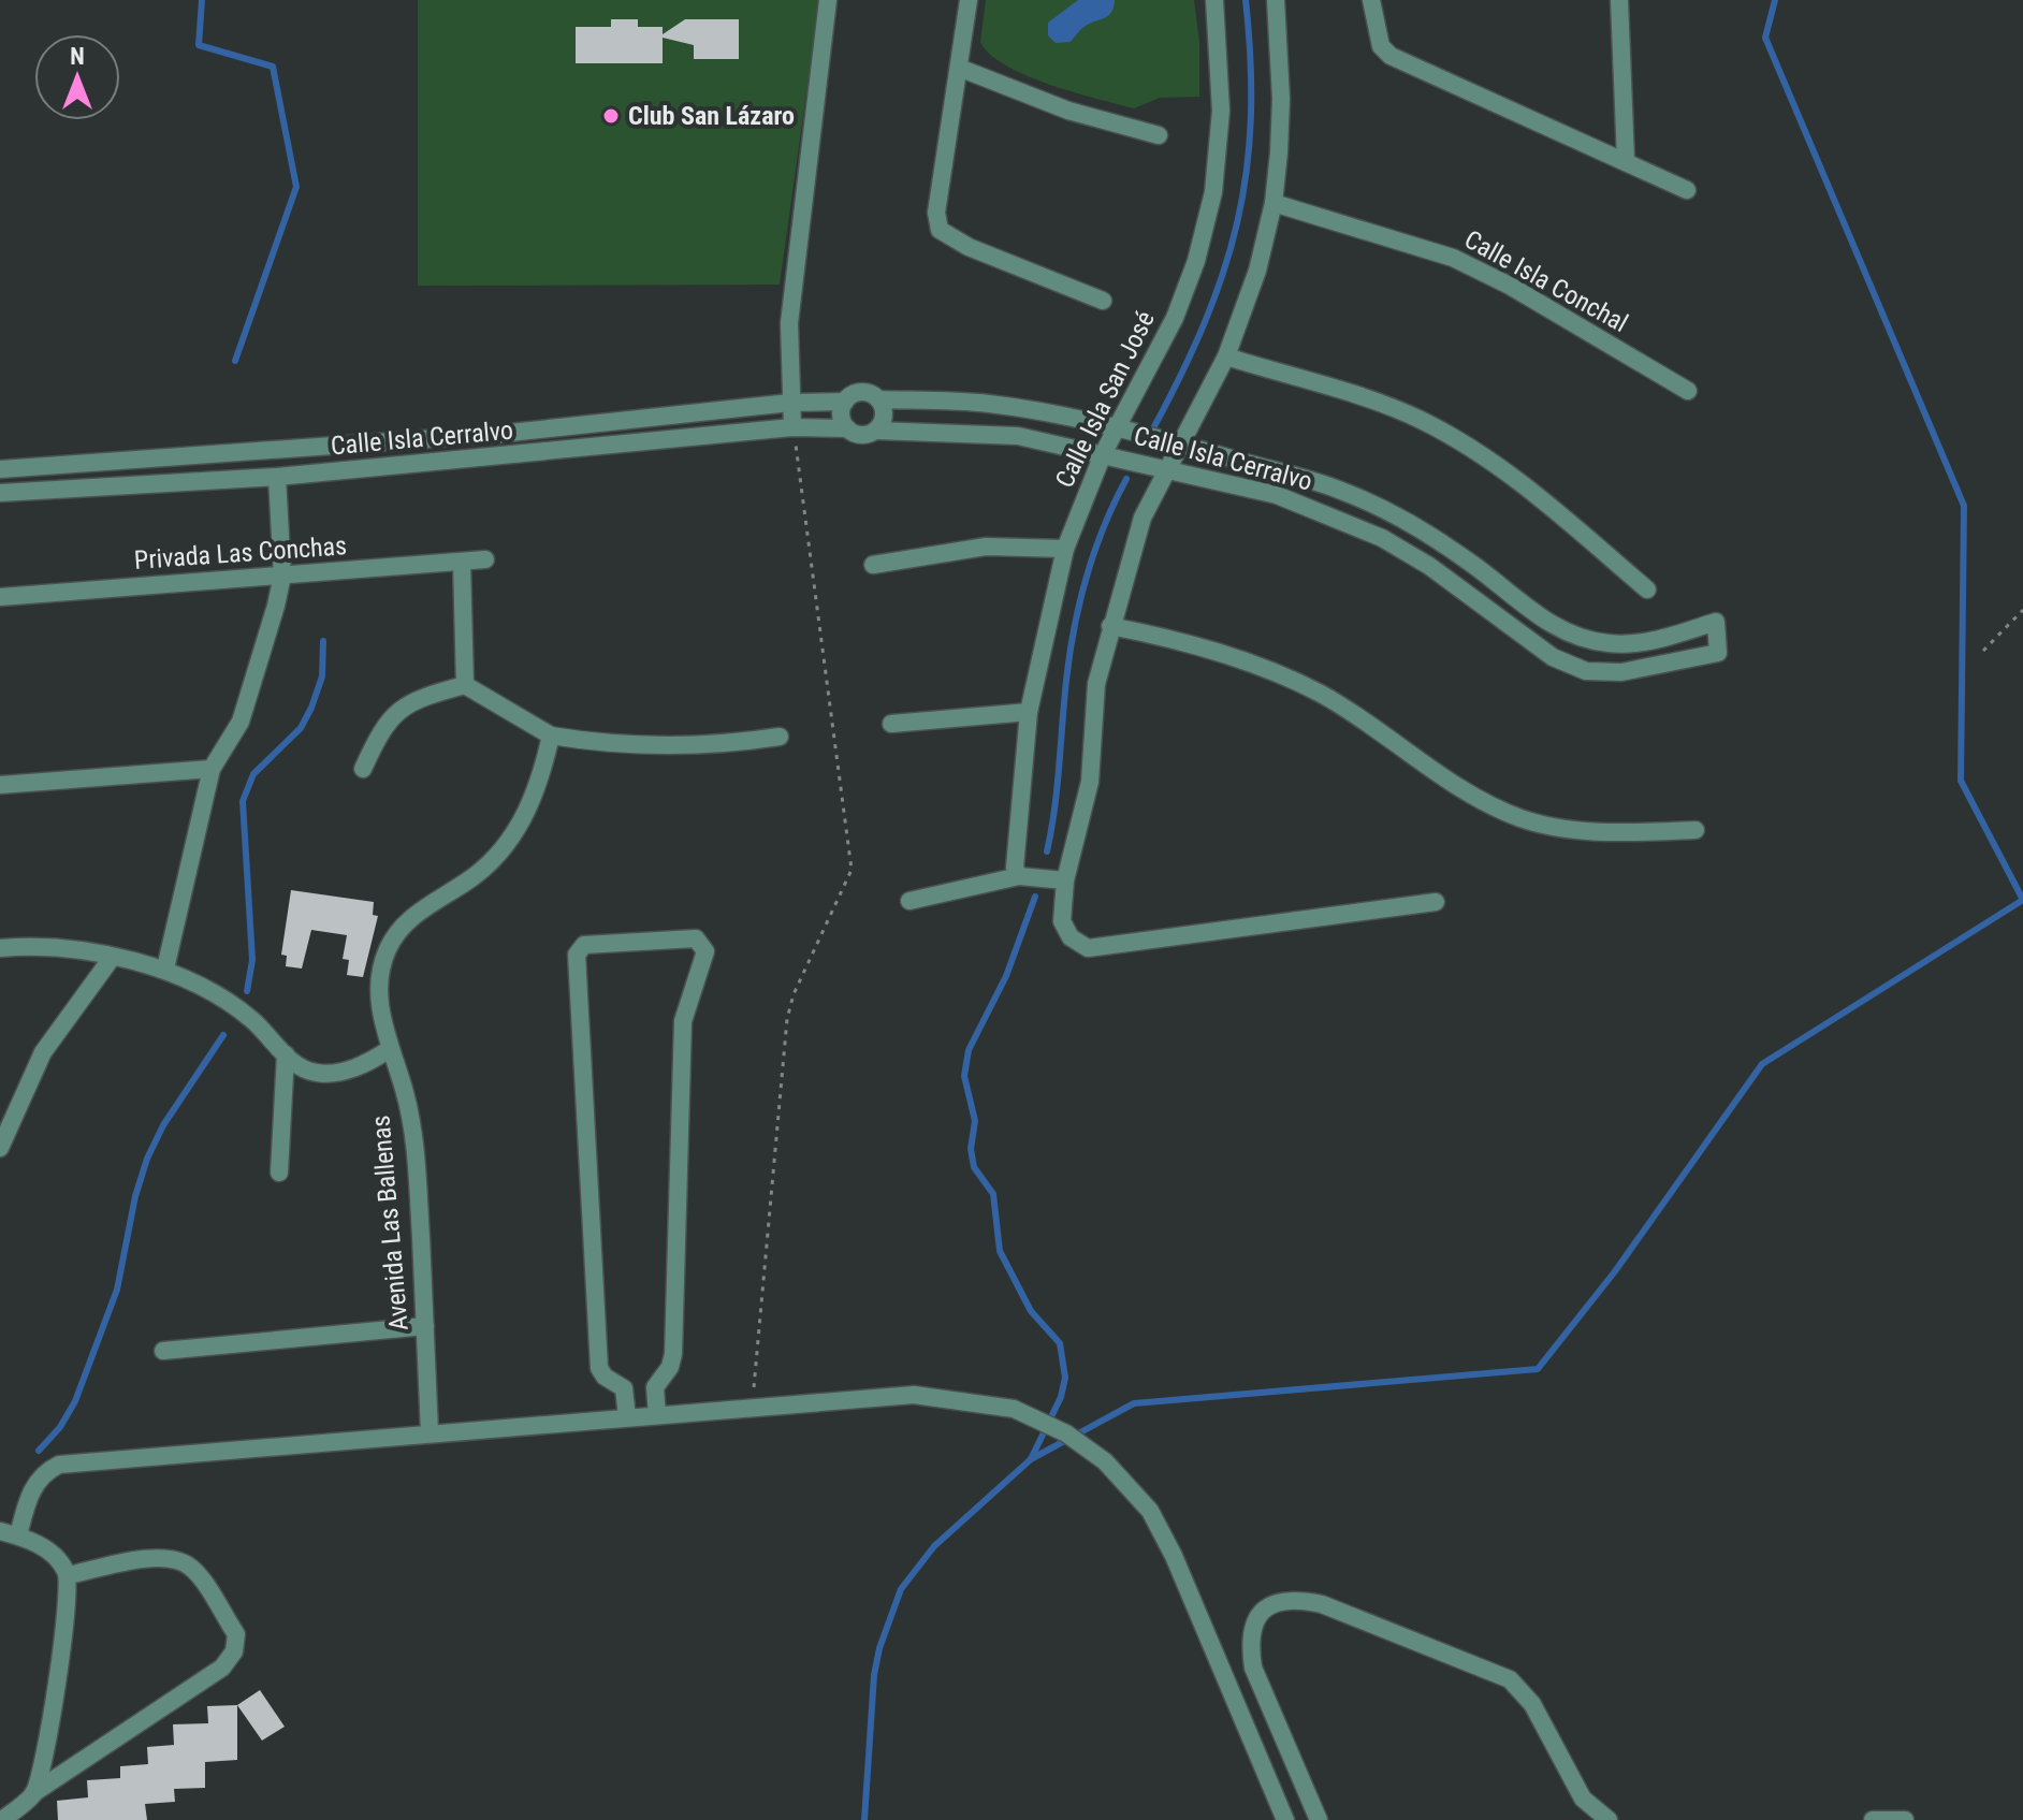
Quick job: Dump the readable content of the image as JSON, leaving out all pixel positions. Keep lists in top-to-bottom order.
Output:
{
  "streets": {
    "street": [
      "Calle Isla Conchal",
      "Calle Isla San José",
      "Calle Isla Cerralvo",
      "Privada Las Conchas",
      "Avenida Las Ballenas"
    ]
  },
  "crossings": [
    ["Calle Isla San José", "Calle Isla Cerralvo"]
  ],
  "places": ["Club San Lázaro"],
  "north": "top"
}
